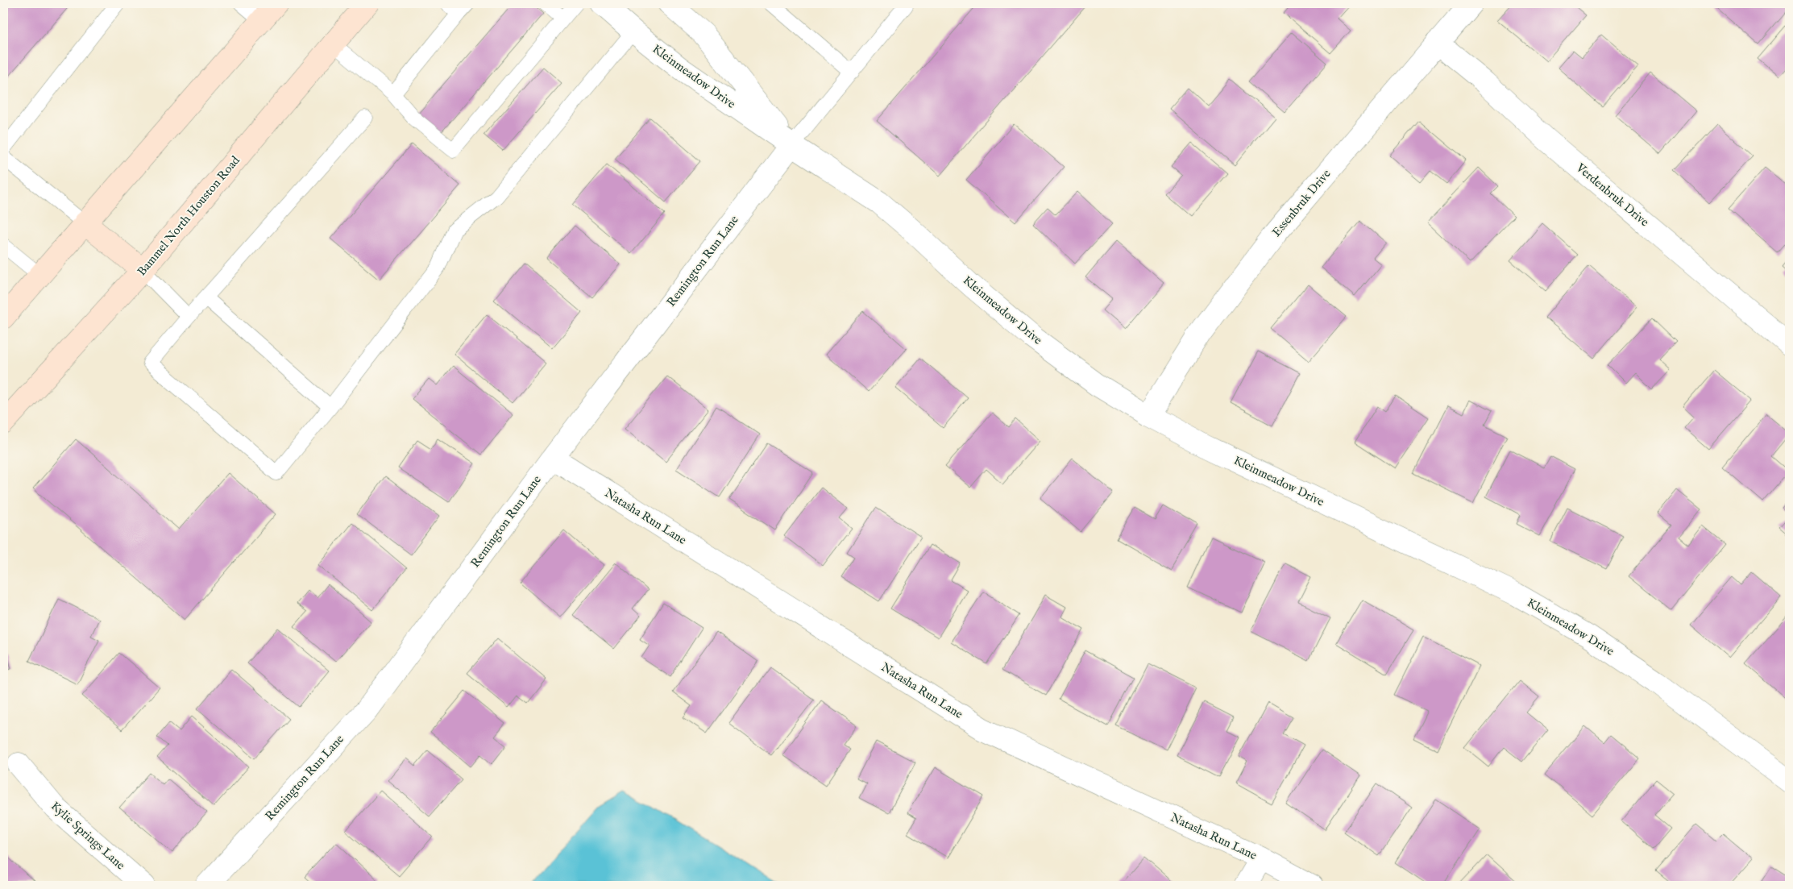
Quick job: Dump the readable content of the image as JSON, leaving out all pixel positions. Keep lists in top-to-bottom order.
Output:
{
  "streets": {
    "main road": ["Bammel North Houston Road"],
    "street": [
      "Kleinmeadow Drive",
      "Verdenbruk Drive",
      "Essenbruk Drive",
      "Remington Run Lane",
      "Natasha Run Lane",
      "Kylie Springs Lane"
    ]
  },
  "crossings": [
    ["Kleinmeadow Drive", "Essenbruk Drive"],
    ["Kleinmeadow Drive", "Remington Run Lane"],
    ["Verdenbruk Drive", "Essenbruk Drive"],
    ["Remington Run Lane", "Natasha Run Lane"]
  ]
}
